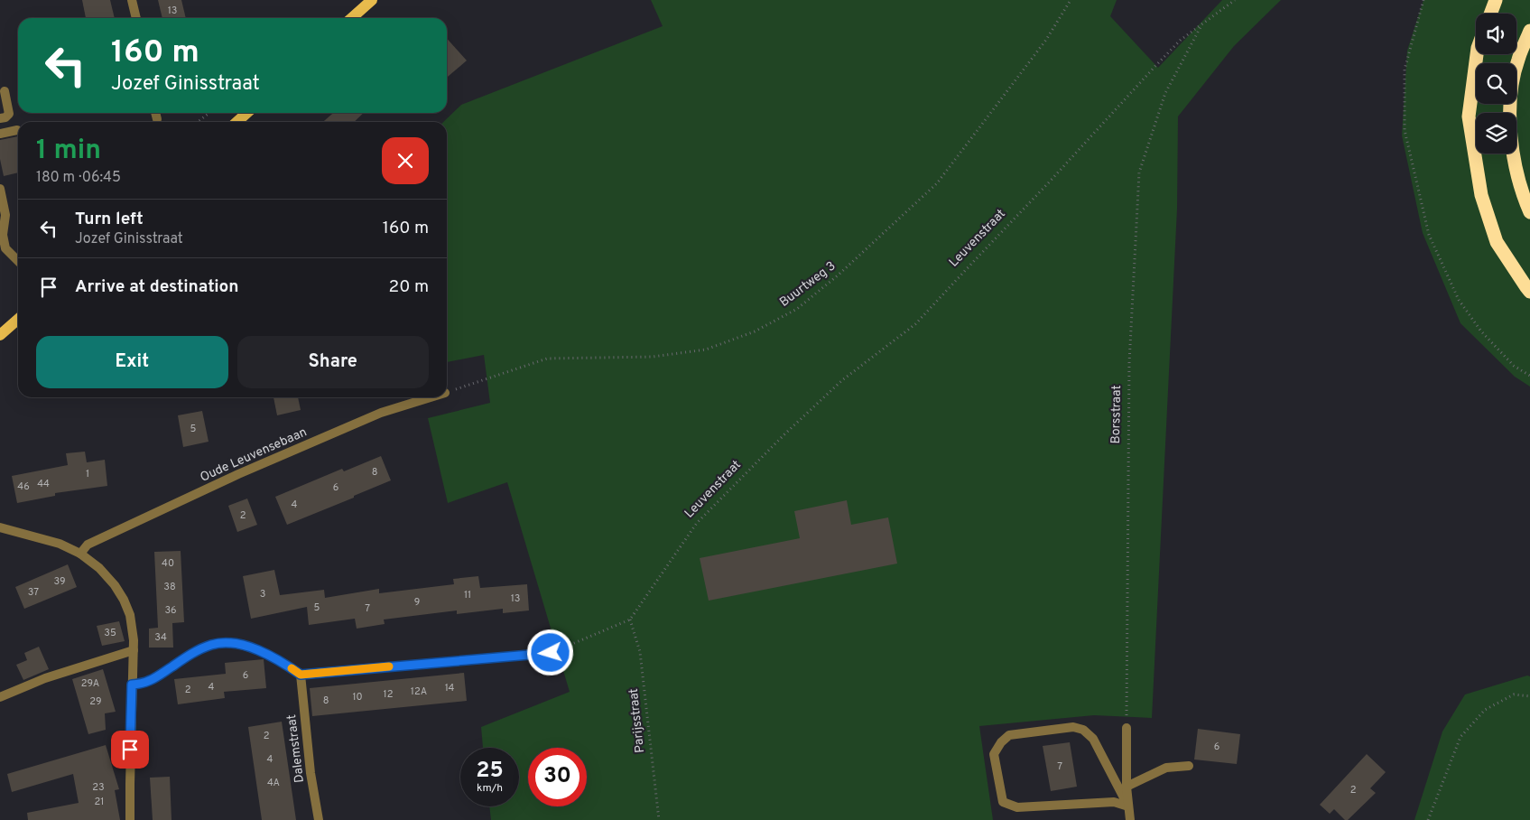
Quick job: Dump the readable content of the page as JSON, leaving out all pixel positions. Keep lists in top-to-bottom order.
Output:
{
  "streets": {
    "street": ["Oude Leuvensebaan", "Dalemstraat"],
    "path": [
      "Leuvenstraat",
      "Buurtweg 3",
      "Borsstraat",
      "Parijsstraat"
    ]
  },
  "crossings": [
    ["Leuvenstraat", "Borsstraat"],
    ["Leuvenstraat", "Parijsstraat"]
  ],
  "house_numbers": [
    "13",
    "5",
    "8",
    "1",
    "44",
    "46",
    "6",
    "4",
    "2",
    "40",
    "39",
    "38",
    "37",
    "3",
    "11",
    "13",
    "9",
    "5",
    "7",
    "36",
    "35",
    "34",
    "6",
    "29A",
    "4",
    "14",
    "2",
    "12A",
    "12",
    "10",
    "8",
    "29",
    "2",
    "6",
    "4",
    "7",
    "4A",
    "23",
    "2",
    "21"
  ],
  "page": {
    "turn": ["160 m", "Jozef Ginisstraat"],
    "heading": ["1 min", "180 m · 06:45"],
    "list": [
      {
        "name": "Turn left",
        "note": "Jozef Ginisstraat",
        "value": "160 m"
      },
      {
        "name": "Arrive at destination",
        "value": "20 m"
      }
    ],
    "buttons": ["Exit", "Share"],
    "speed": "25 km/h",
    "limit": "30"
  }
}
